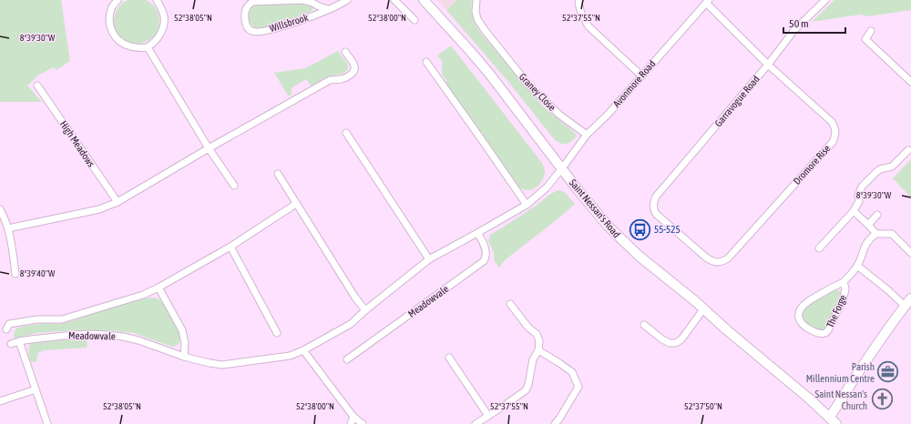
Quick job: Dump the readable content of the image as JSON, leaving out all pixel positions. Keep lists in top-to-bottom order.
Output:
{
  "streets": {
    "main road": ["Saint Nessan's Road"],
    "street": [
      "Willsbrook",
      "Avonmore Road",
      "Graney Close",
      "Garravogue Road",
      "High Meadows",
      "Dromore Rise",
      "Meadowvale",
      "The Forge"
    ]
  },
  "crossings": [
    ["Avonmore Road", "Graney Close"],
    ["Avonmore Road", "Dromore Rise"],
    ["Avonmore Road", "Saint Nessan's Road"],
    ["Avonmore Road", "Meadowvale"],
    ["Garravogue Road", "Dromore Rise"],
    ["Saint Nessan's Road", "Meadowvale"]
  ],
  "places": {
    "bus stop": ["55-525"],
    "office": ["Parish Millennium Centre"],
    "church": ["Saint Nessan's Church"]
  },
  "scale_bar": "50 m",
  "coordinates": [
    "52°38'05\"N",
    "52°38'00\"N",
    "52°37'55\"N",
    "8°39'30\"W",
    "8°39'40\"W",
    "52°37'50\"N"
  ]
}
